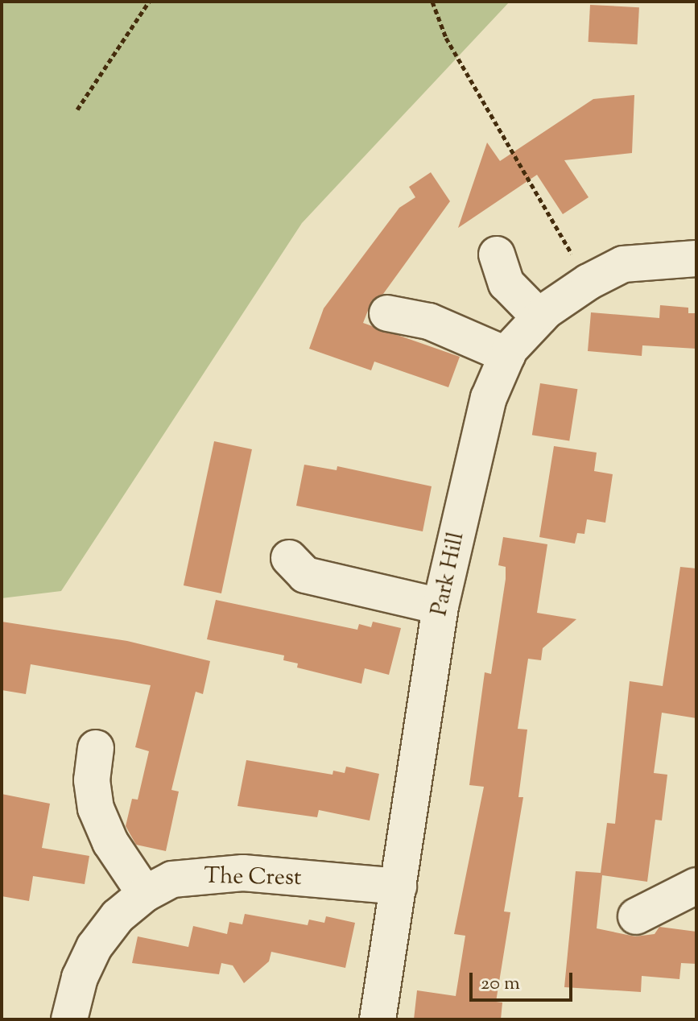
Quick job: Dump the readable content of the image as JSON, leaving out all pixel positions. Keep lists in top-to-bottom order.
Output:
{
  "streets": {
    "street": ["Park Hill", "The Crest"]
  },
  "crossings": [
    ["Park Hill", "The Crest"]
  ],
  "scale_bar": "20 m"
}
